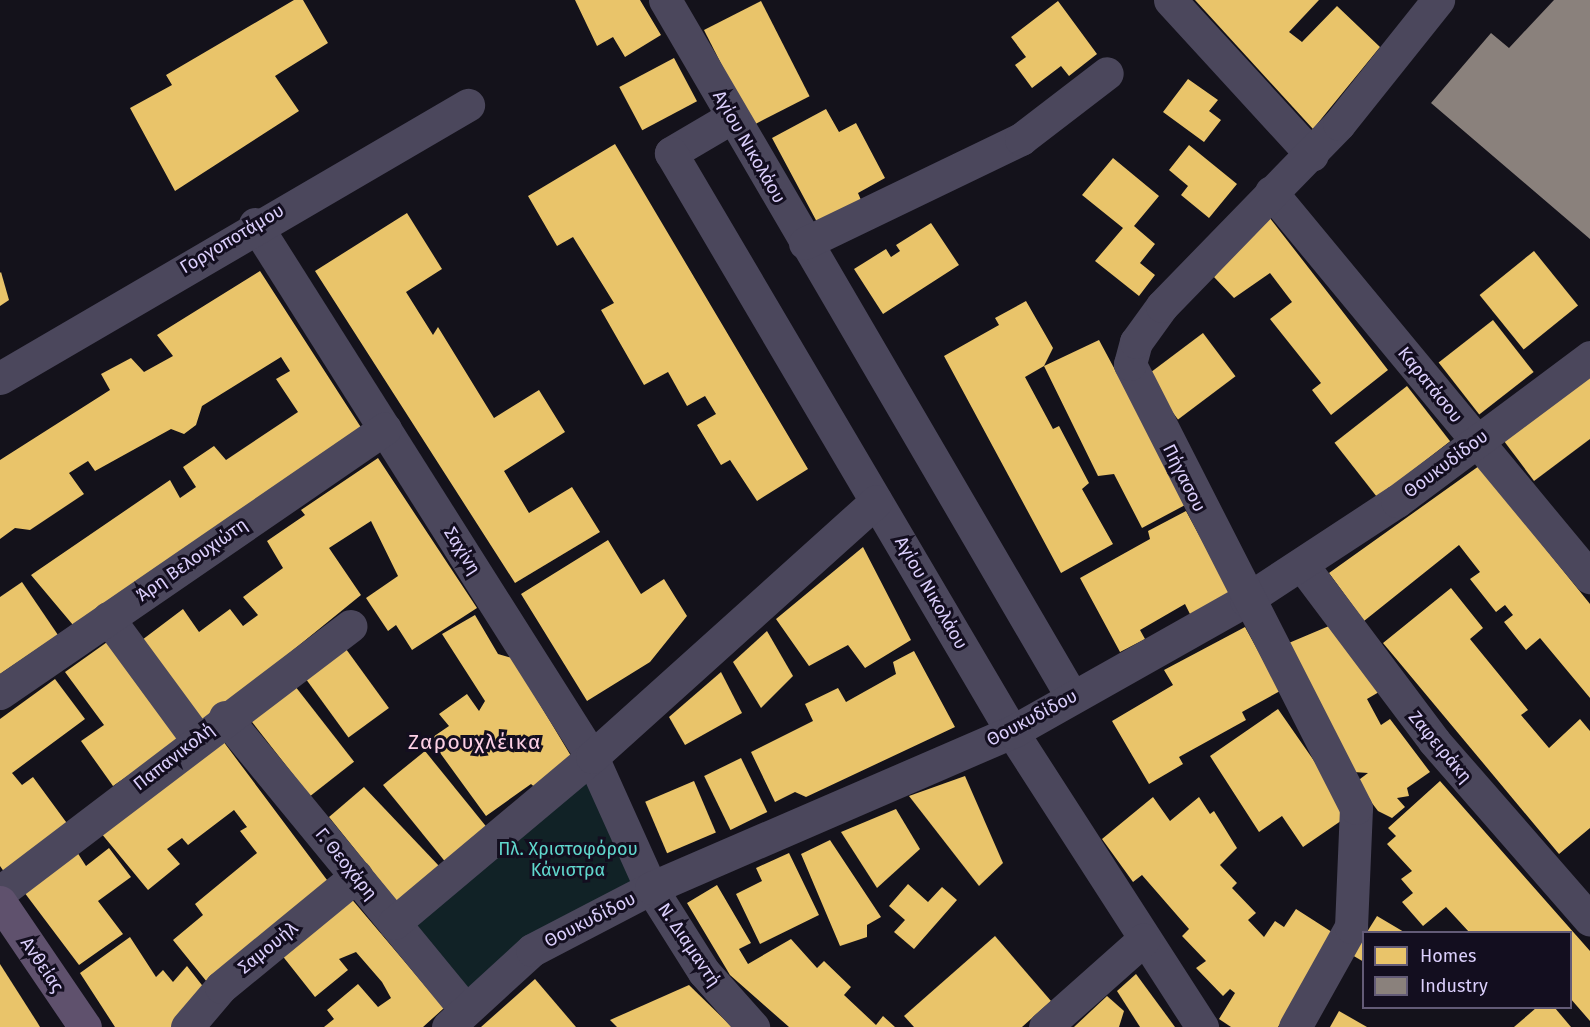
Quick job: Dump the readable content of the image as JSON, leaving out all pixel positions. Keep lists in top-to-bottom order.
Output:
{
  "streets": {
    "main road": ["Ανθείας"],
    "street": [
      "Αγίου Νικολάου",
      "Γοργοποτάμου",
      "Καρατάσου",
      "Θουκυδίδου",
      "Πήγασου",
      "Σαχίνη",
      "Άρη Βελουχιώτη",
      "Ζαφειράκη",
      "Παπανικολή",
      "Γ. Θεοχάρη",
      "Ν. Διαμαντή",
      "Σαμουήλ"
    ]
  },
  "crossings": [
    ["Αγίου Νικολάου", "Θουκυδίδου"],
    ["Γοργοποτάμου", "Σαχίνη"],
    ["Καρατάσου", "Θουκυδίδου"],
    ["Καρατάσου", "Πήγασου"],
    ["Θουκυδίδου", "Πήγασου"],
    ["Θουκυδίδου", "Σαχίνη"],
    ["Θουκυδίδου", "Ζαφειράκη"],
    ["Θουκυδίδου", "Γ. Θεοχάρη"],
    ["Θουκυδίδου", "Ν. Διαμαντή"],
    ["Σαχίνη", "Άρη Βελουχιώτη"],
    ["Σαχίνη", "Ν. Διαμαντή"],
    ["Παπανικολή", "Γ. Θεοχάρη"],
    ["Γ. Θεοχάρη", "Σαμουήλ"]
  ],
  "districts": ["Ζαρουχλέικα"],
  "parks": ["Πλ. Χριστοφόρου Κάνιστρα"],
  "legend": ["Homes", "Industry"]
}
